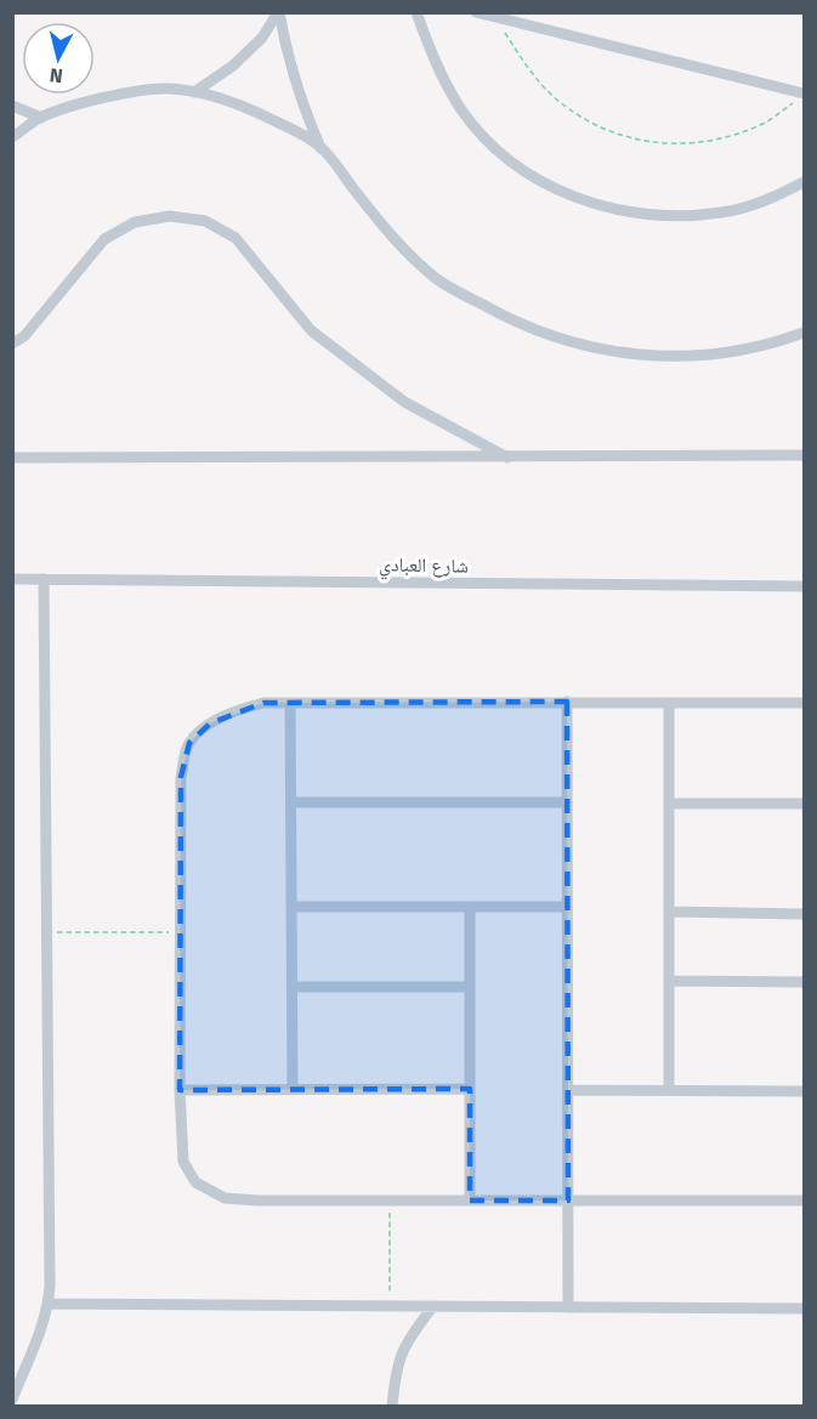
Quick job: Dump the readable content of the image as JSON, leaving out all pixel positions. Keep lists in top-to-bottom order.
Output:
{
  "streets": {
    "street": ["شارع العبادي"]
  },
  "north": "bottom"
}
